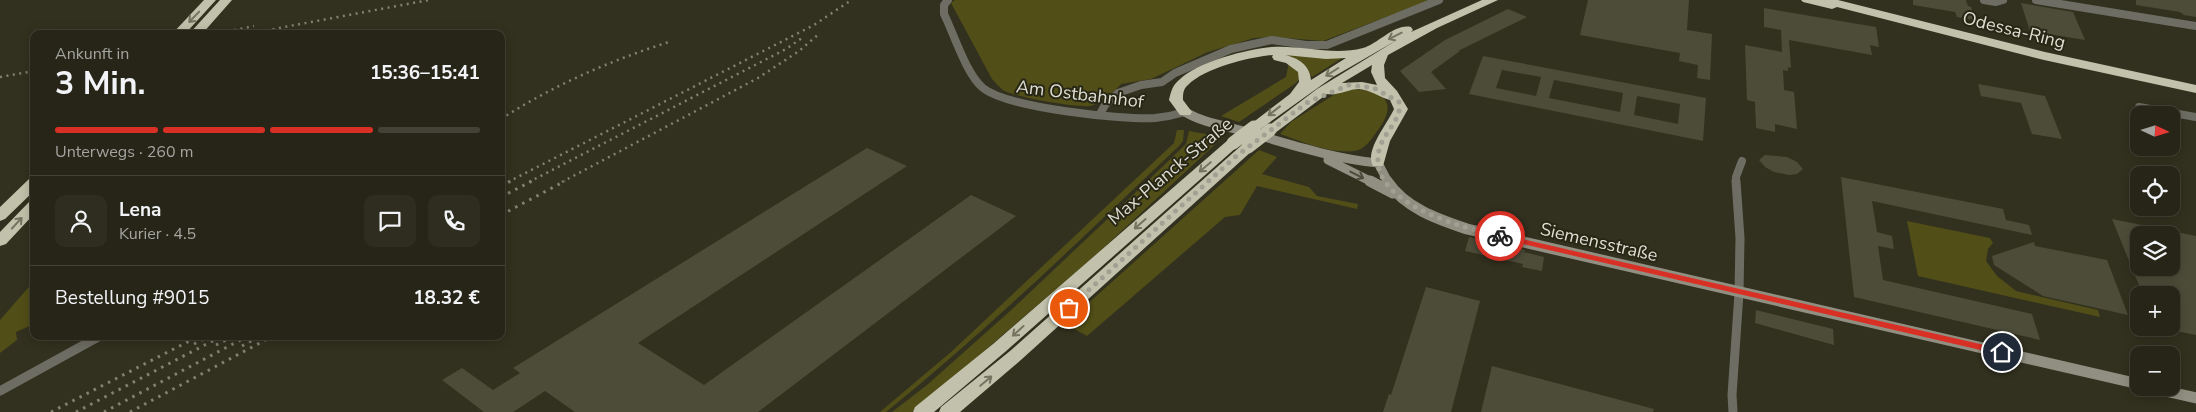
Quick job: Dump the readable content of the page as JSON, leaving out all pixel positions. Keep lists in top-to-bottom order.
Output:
{
  "streets": {
    "highway": ["Odessa-Ring", "Max-Planck-Straße"],
    "street": ["Am Ostbahnhof", "Siemensstraße"]
  },
  "north": "right",
  "page": {
    "heading": ["3 Min.", "Ankunft in", "15:36–15:41"],
    "panel": [
      "Lena",
      "Kurier · 4.5",
      "Bestellung #9015",
      "18.32 €"
    ],
    "map_buttons": ["+", "−"],
    "bar": "Unterwegs · 260 m"
  }
}
